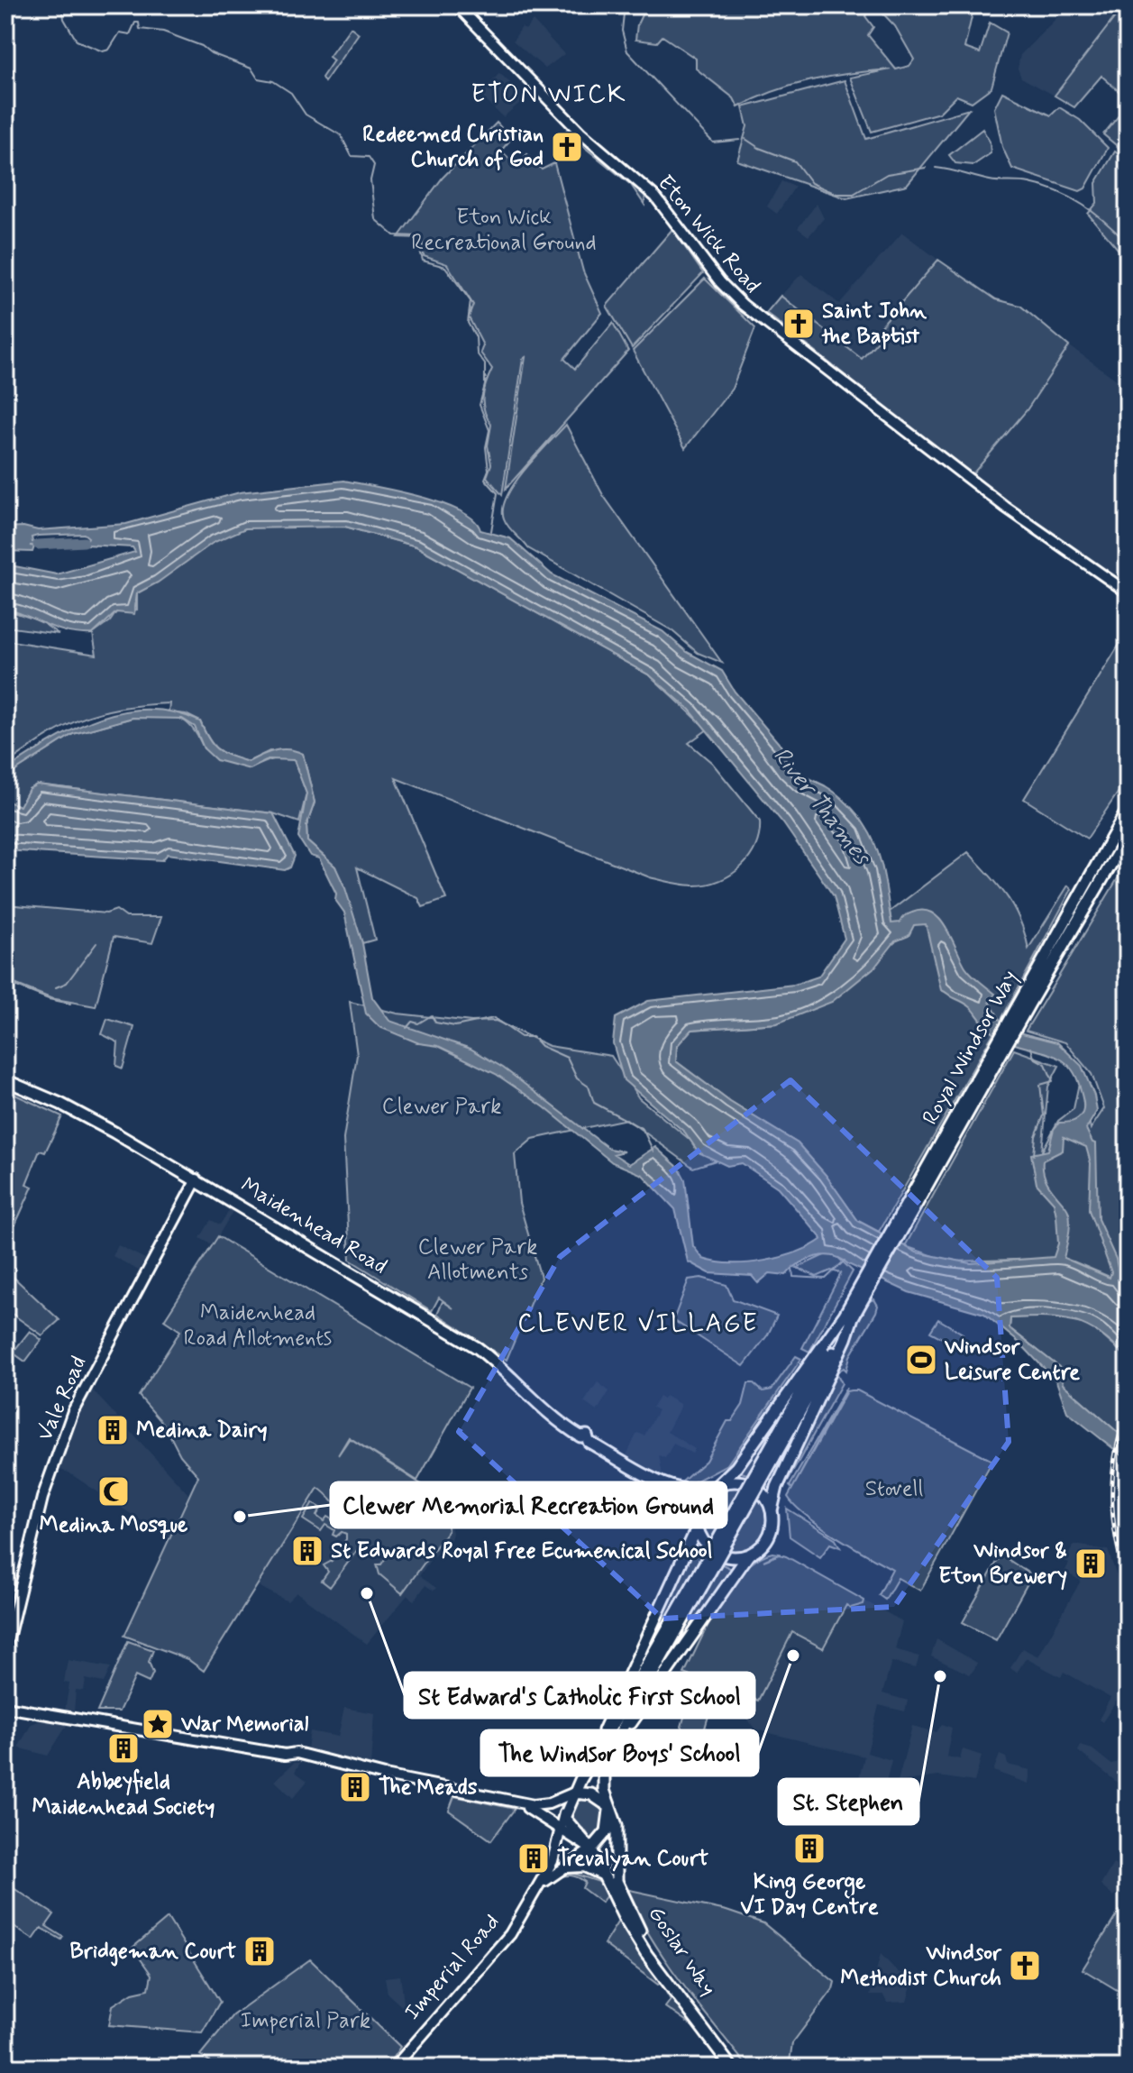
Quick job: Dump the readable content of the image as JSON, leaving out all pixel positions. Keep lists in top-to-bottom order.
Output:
{
  "streets": {
    "main road": [
      "Eton Wick Road",
      "Royal Windsor Way",
      "Maidenhead Road",
      "Vale Road",
      "Goslar Way",
      "Imperial Road"
    ]
  },
  "crossings": [
    ["Royal Windsor Way", "Goslar Way"],
    ["Royal Windsor Way", "Imperial Road"],
    ["Maidenhead Road", "Vale Road"],
    ["Goslar Way", "Imperial Road"]
  ],
  "districts": ["ETON WICK", "CLEWER VILLAGE"],
  "water": ["River Thames"],
  "parks": [
    "Eton Wick Recreational Ground",
    "Clewer Park",
    "Clewer Park Allotments",
    "Maidenhead Road Allotments",
    "Stovell",
    "Imperial Park"
  ],
  "places": {
    "church": ["Redeemed Christian Church of God", "Saint John the Baptist", "Windsor Methodist Church"],
    "sports": ["Windsor Leisure Centre"],
    "building": [
      "Medina Dairy",
      "St Edwards Royal Free Ecumenical School",
      "Windsor & Eton Brewery",
      "Abbeyfield Maidenhead Society",
      "The Meads",
      "King George VI Day Centre",
      "Trevalyan Court",
      "Bridgeman Court"
    ],
    "mosque": ["Medina Mosque"],
    "other": [
      "Clewer Memorial Recreation Ground",
      "St Edward's Catholic First School",
      "The Windsor Boys' School",
      "St. Stephen"
    ],
    "place": ["War Memorial"]
  }
}
